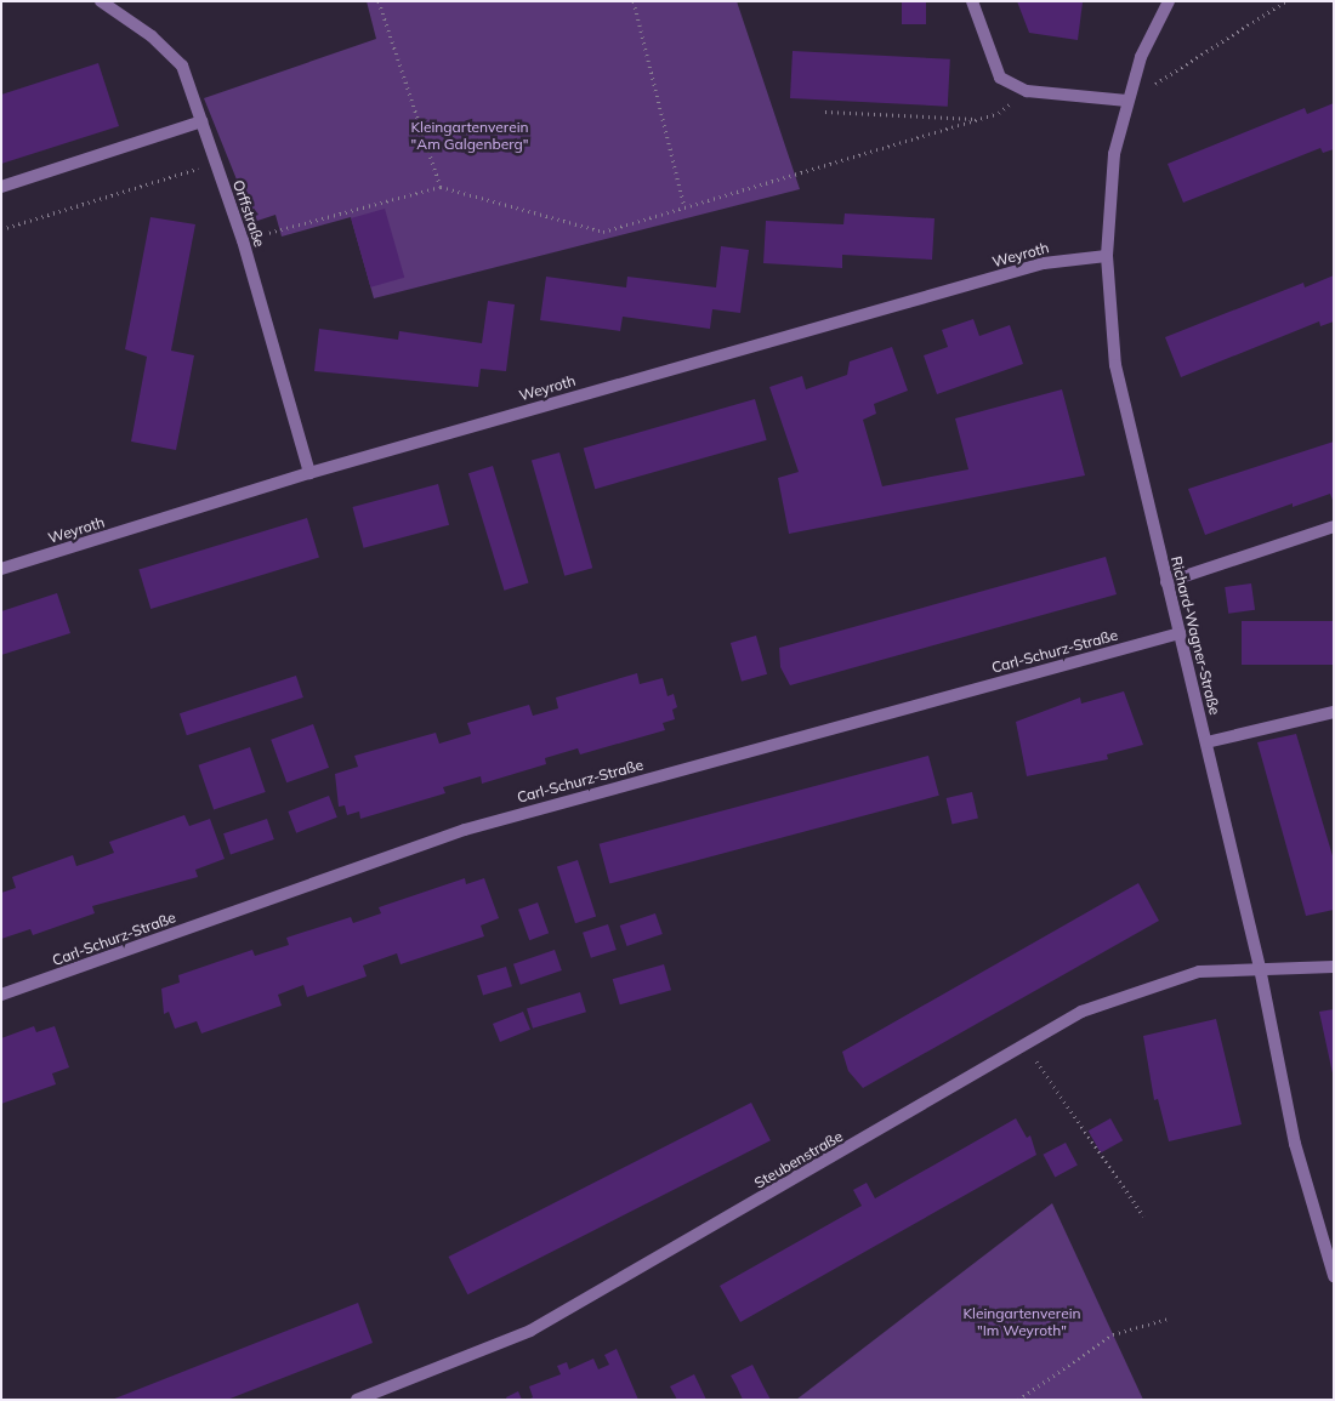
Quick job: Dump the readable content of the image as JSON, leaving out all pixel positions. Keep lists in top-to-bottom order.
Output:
{
  "streets": {
    "street": [
      "Orffstraße",
      "Weyroth",
      "Richard-Wagner-Straße",
      "Carl-Schurz-Straße",
      "Steubenstraße"
    ]
  },
  "crossings": [
    ["Orffstraße", "Weyroth"],
    ["Weyroth", "Richard-Wagner-Straße"],
    ["Richard-Wagner-Straße", "Carl-Schurz-Straße"],
    ["Richard-Wagner-Straße", "Steubenstraße"]
  ],
  "parks": ["Kleingartenverein \"Am Galgenberg\"", "Kleingartenverein \"Im Weyroth\""]
}
